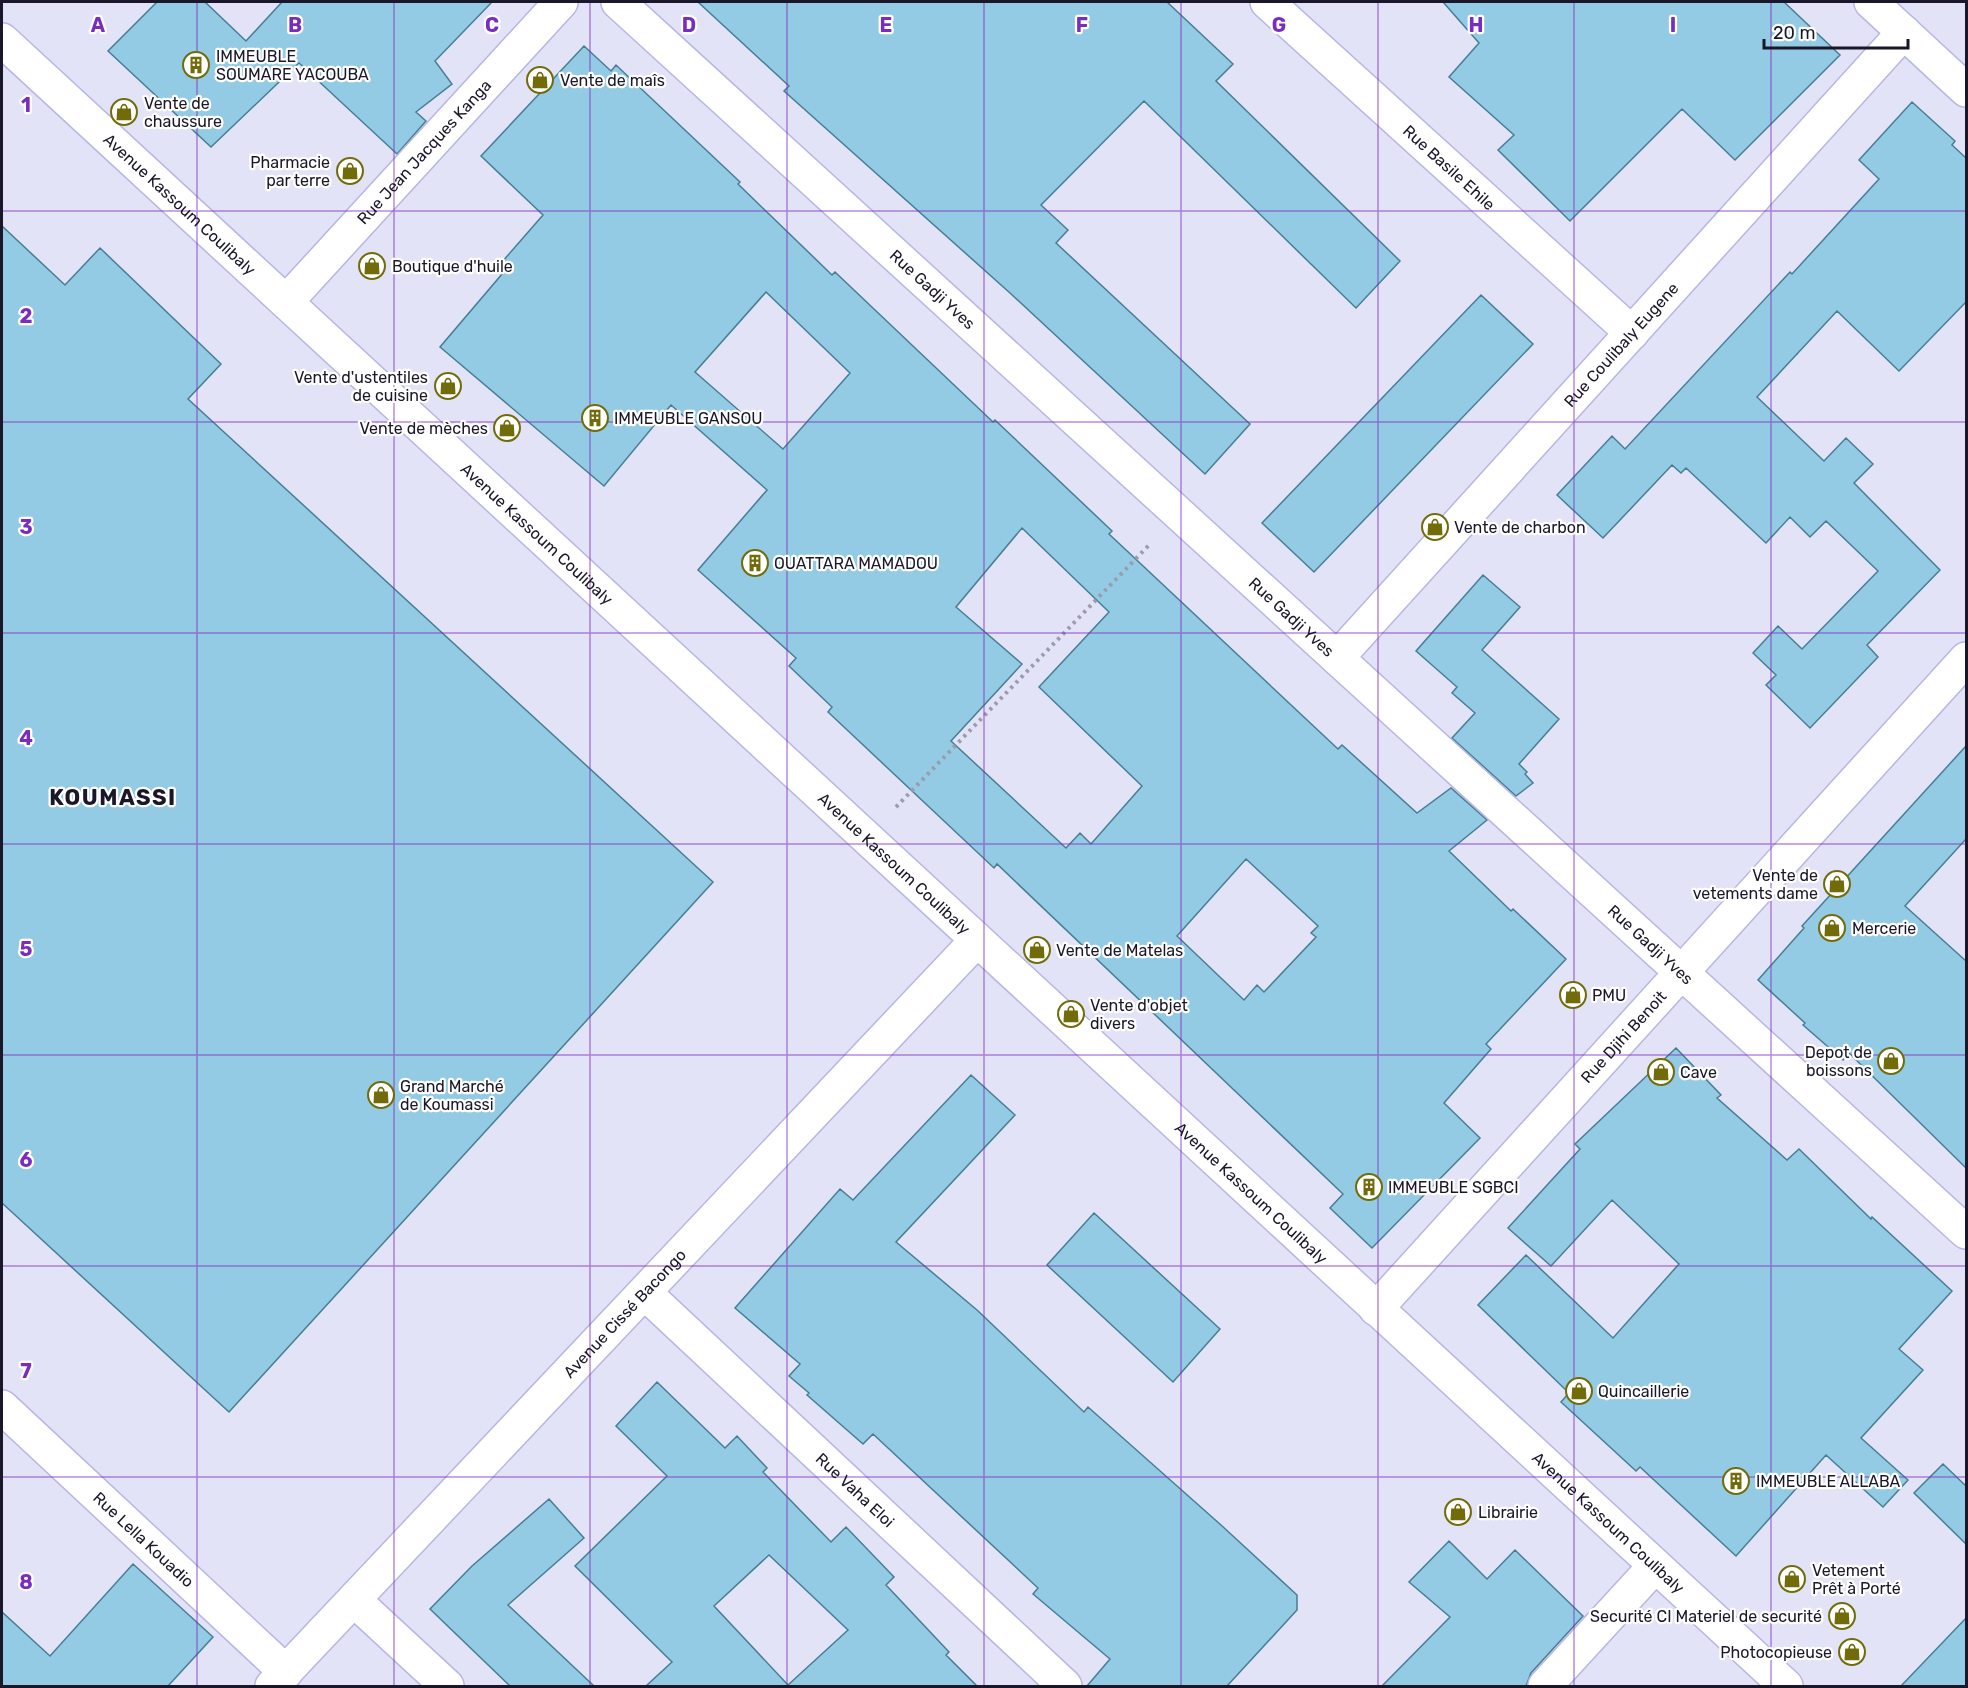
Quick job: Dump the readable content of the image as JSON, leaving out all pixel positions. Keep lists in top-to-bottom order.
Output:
{
  "streets": {
    "street": [
      "Rue Jean Jacques Kanga",
      "Rue Basile Ehile",
      "Avenue Kassoum Coulibaly",
      "Rue Gadji Yves",
      "Rue Coulibaly Eugene",
      "Rue Djihi Benoit",
      "Avenue Cissé Bacongo",
      "Rue Vaha Eloi",
      "Rue Lella Kouadio"
    ]
  },
  "crossings": [
    ["Rue Jean Jacques Kanga", "Avenue Kassoum Coulibaly"],
    ["Rue Basile Ehile", "Rue Coulibaly Eugene"],
    ["Avenue Kassoum Coulibaly", "Rue Djihi Benoit"],
    ["Avenue Kassoum Coulibaly", "Avenue Cissé Bacongo"],
    ["Rue Gadji Yves", "Rue Coulibaly Eugene"],
    ["Rue Gadji Yves", "Rue Djihi Benoit"],
    ["Avenue Cissé Bacongo", "Rue Vaha Eloi"],
    ["Avenue Cissé Bacongo", "Rue Lella Kouadio"]
  ],
  "districts": ["KOUMASSI"],
  "places": {
    "building": [
      "IMMEUBLE SOUMARE YACOUBA",
      "IMMEUBLE GANSOU",
      "OUATTARA MAMADOU",
      "IMMEUBLE SGBCI",
      "IMMEUBLE ALLABA"
    ],
    "shop": [
      "Vente de maîs",
      "Vente de chaussure",
      "Pharmacie par terre",
      "Boutique d'huile",
      "Vente d'ustentiles de cuisine",
      "Vente de mèches",
      "Vente de charbon",
      "Vente de vetements dame",
      "Mercerie",
      "Vente de Matelas",
      "PMU",
      "Vente d'objet divers",
      "Depot de boissons",
      "Cave",
      "Grand Marché de Koumassi",
      "Quincaillerie",
      "Librairie",
      "Vetement Prêt à Porté",
      "Securité CI Materiel de securité",
      "Photocopieuse"
    ]
  },
  "scale_bar": "20 m",
  "grid": {
    "columns": [
      "A",
      "B",
      "C",
      "D",
      "E",
      "F",
      "G",
      "H",
      "I"
    ],
    "rows": [
      "1",
      "2",
      "3",
      "4",
      "5",
      "6",
      "7",
      "8"
    ]
  }
}
